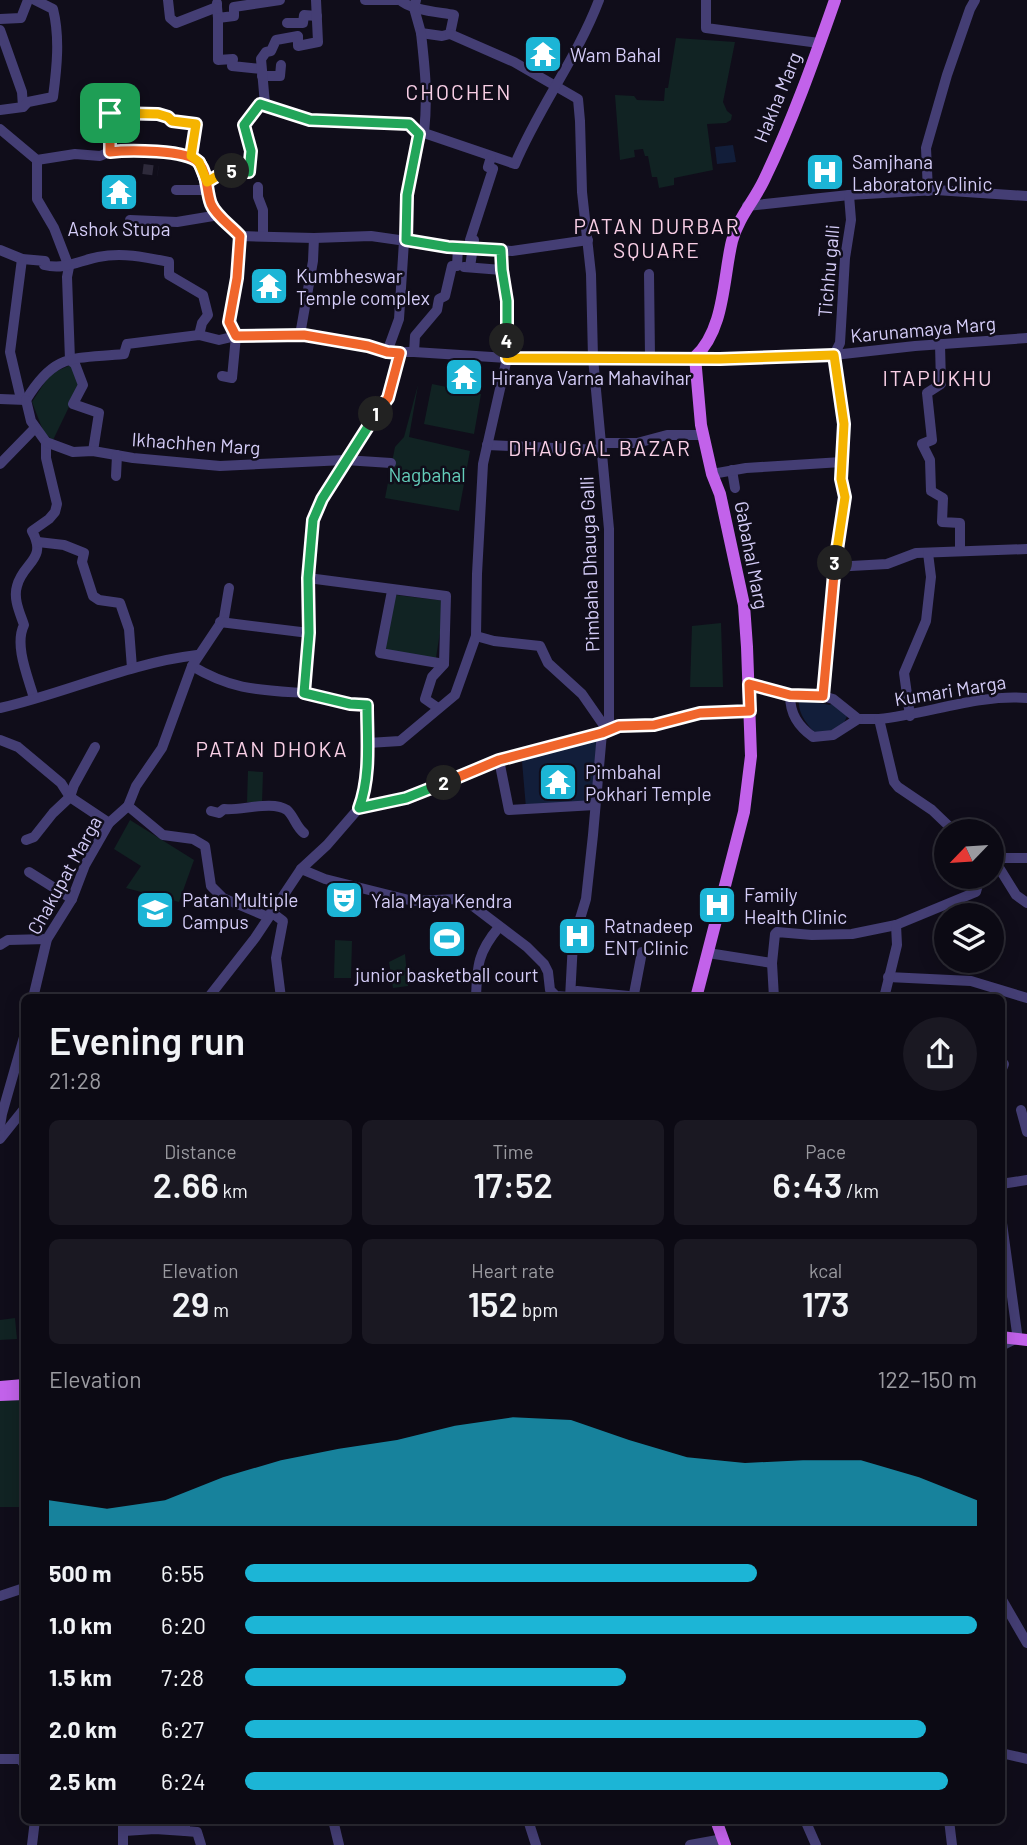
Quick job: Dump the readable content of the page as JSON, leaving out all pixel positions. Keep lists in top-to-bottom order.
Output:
{
  "streets": {
    "main road": ["Hakha Marg", "Gabahal Marg"],
    "street": [
      "Tichhu galli",
      "Karunamaya Marg",
      "Ikhachhen Marg",
      "Pimbaha Dhauga Galli",
      "Kumari Marga",
      "Chakupat Marga"
    ]
  },
  "crossings": [
    ["Hakha Marg", "Karunamaya Marg"],
    ["Hakha Marg", "Gabahal Marg"],
    ["Tichhu galli", "Karunamaya Marg"],
    ["Karunamaya Marg", "Gabahal Marg"],
    ["Karunamaya Marg", "Pimbaha Dhauga Galli"]
  ],
  "districts": [
    "CHOCHEN",
    "PATAN DURBAR SQUARE",
    "ITAPUKHU",
    "DHAUGAL BAZAR",
    "PATAN DHOKA"
  ],
  "parks": ["Nagbahal"],
  "places": {
    "temple": [
      "Wam Bahal",
      "Ashok Stupa",
      "Kumbheswar Temple complex",
      "Hiranya Varna Mahavihar",
      "Pimbahal Pokhari Temple"
    ],
    "hospital": ["Samjhana Laboratory Clinic", "Family Health Clinic", "Ratnadeep ENT Clinic"],
    "theatre": ["Yala Maya Kendra"],
    "school or university": ["Patan Multiple Campus"],
    "sports": ["junior basketball court"]
  },
  "north": "bottom left",
  "page": {
    "pins": [
      "5",
      "4",
      "1",
      "3",
      "2"
    ],
    "heading": ["Evening run", "21:28"],
    "stats": [
      ["Distance", "2.66 km"],
      ["Time", "17:52"],
      ["Pace", "6:43 /km"],
      ["Elevation", "29 m"],
      ["Heart rate", "152 bpm"],
      ["kcal", "173"]
    ],
    "chart": ["Elevation", "122–150 m"],
    "list": [
      {
        "name": "500 m",
        "note": "6:55"
      },
      {
        "name": "1.0 km",
        "note": "6:20"
      },
      {
        "name": "1.5 km",
        "note": "7:28"
      },
      {
        "name": "2.0 km",
        "note": "6:27"
      },
      {
        "name": "2.5 km",
        "note": "6:24"
      }
    ]
  }
}
